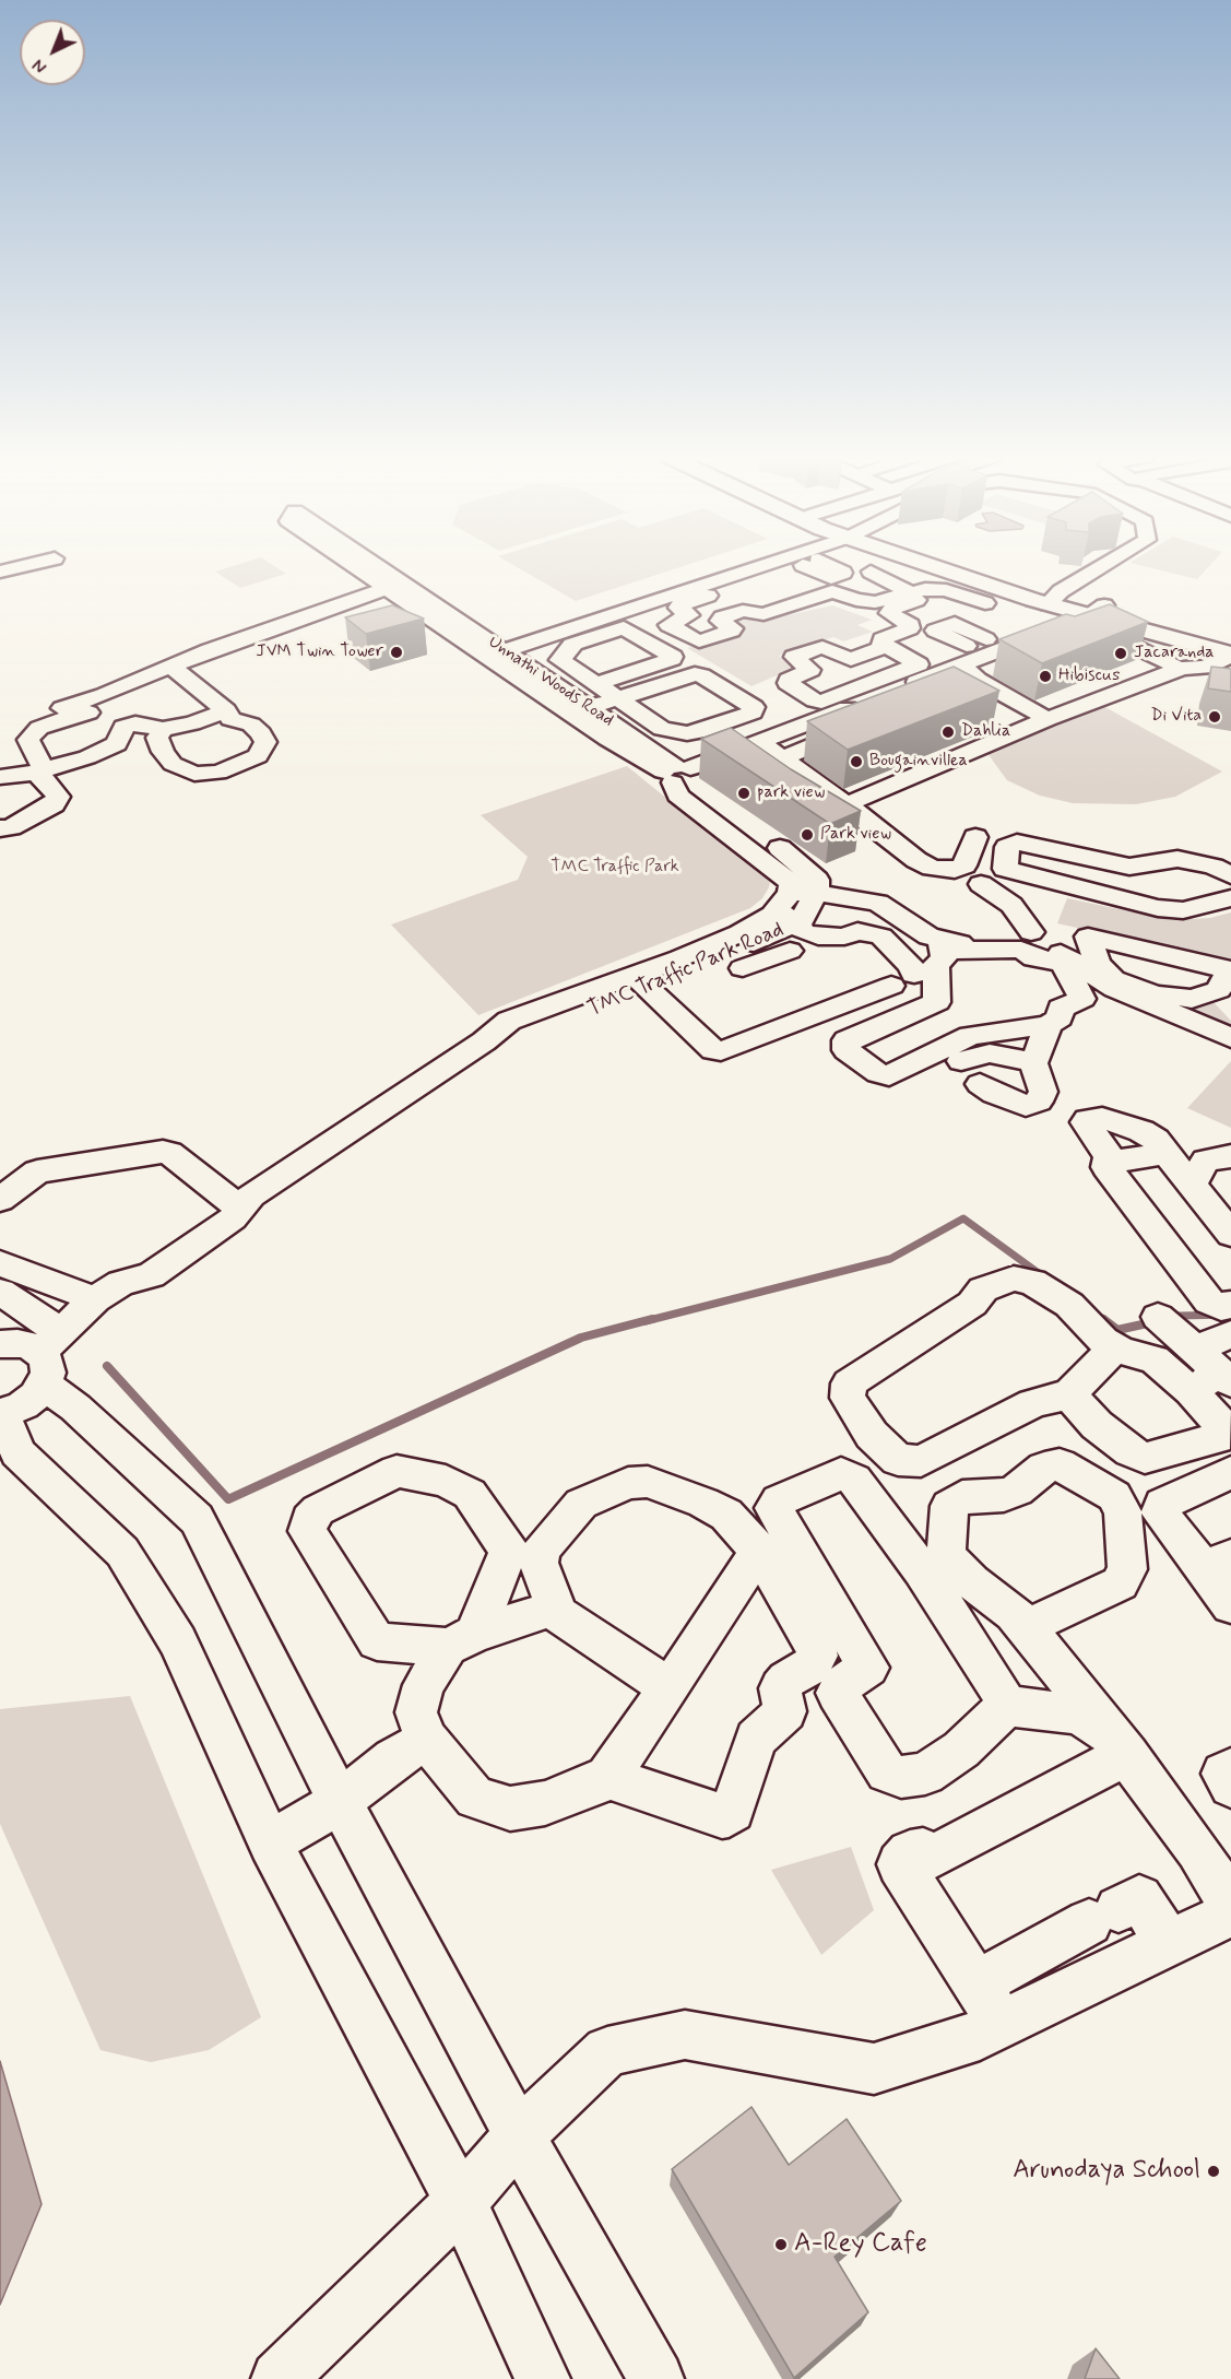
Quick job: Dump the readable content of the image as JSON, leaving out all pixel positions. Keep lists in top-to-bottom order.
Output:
{
  "streets": {
    "street": ["Unnathi Woods Road", "TMC Traffic Park Road"]
  },
  "parks": ["TMC Traffic Park"],
  "places": [
    "JVM Twin Tower",
    "Jacaranda",
    "Hibiscus",
    "Di Vita",
    "Dahlia",
    "Bougainvillea",
    "park view",
    "Park view",
    "Arunodaya School",
    "A-Rey Cafe"
  ],
  "north": "bottom left"
}
